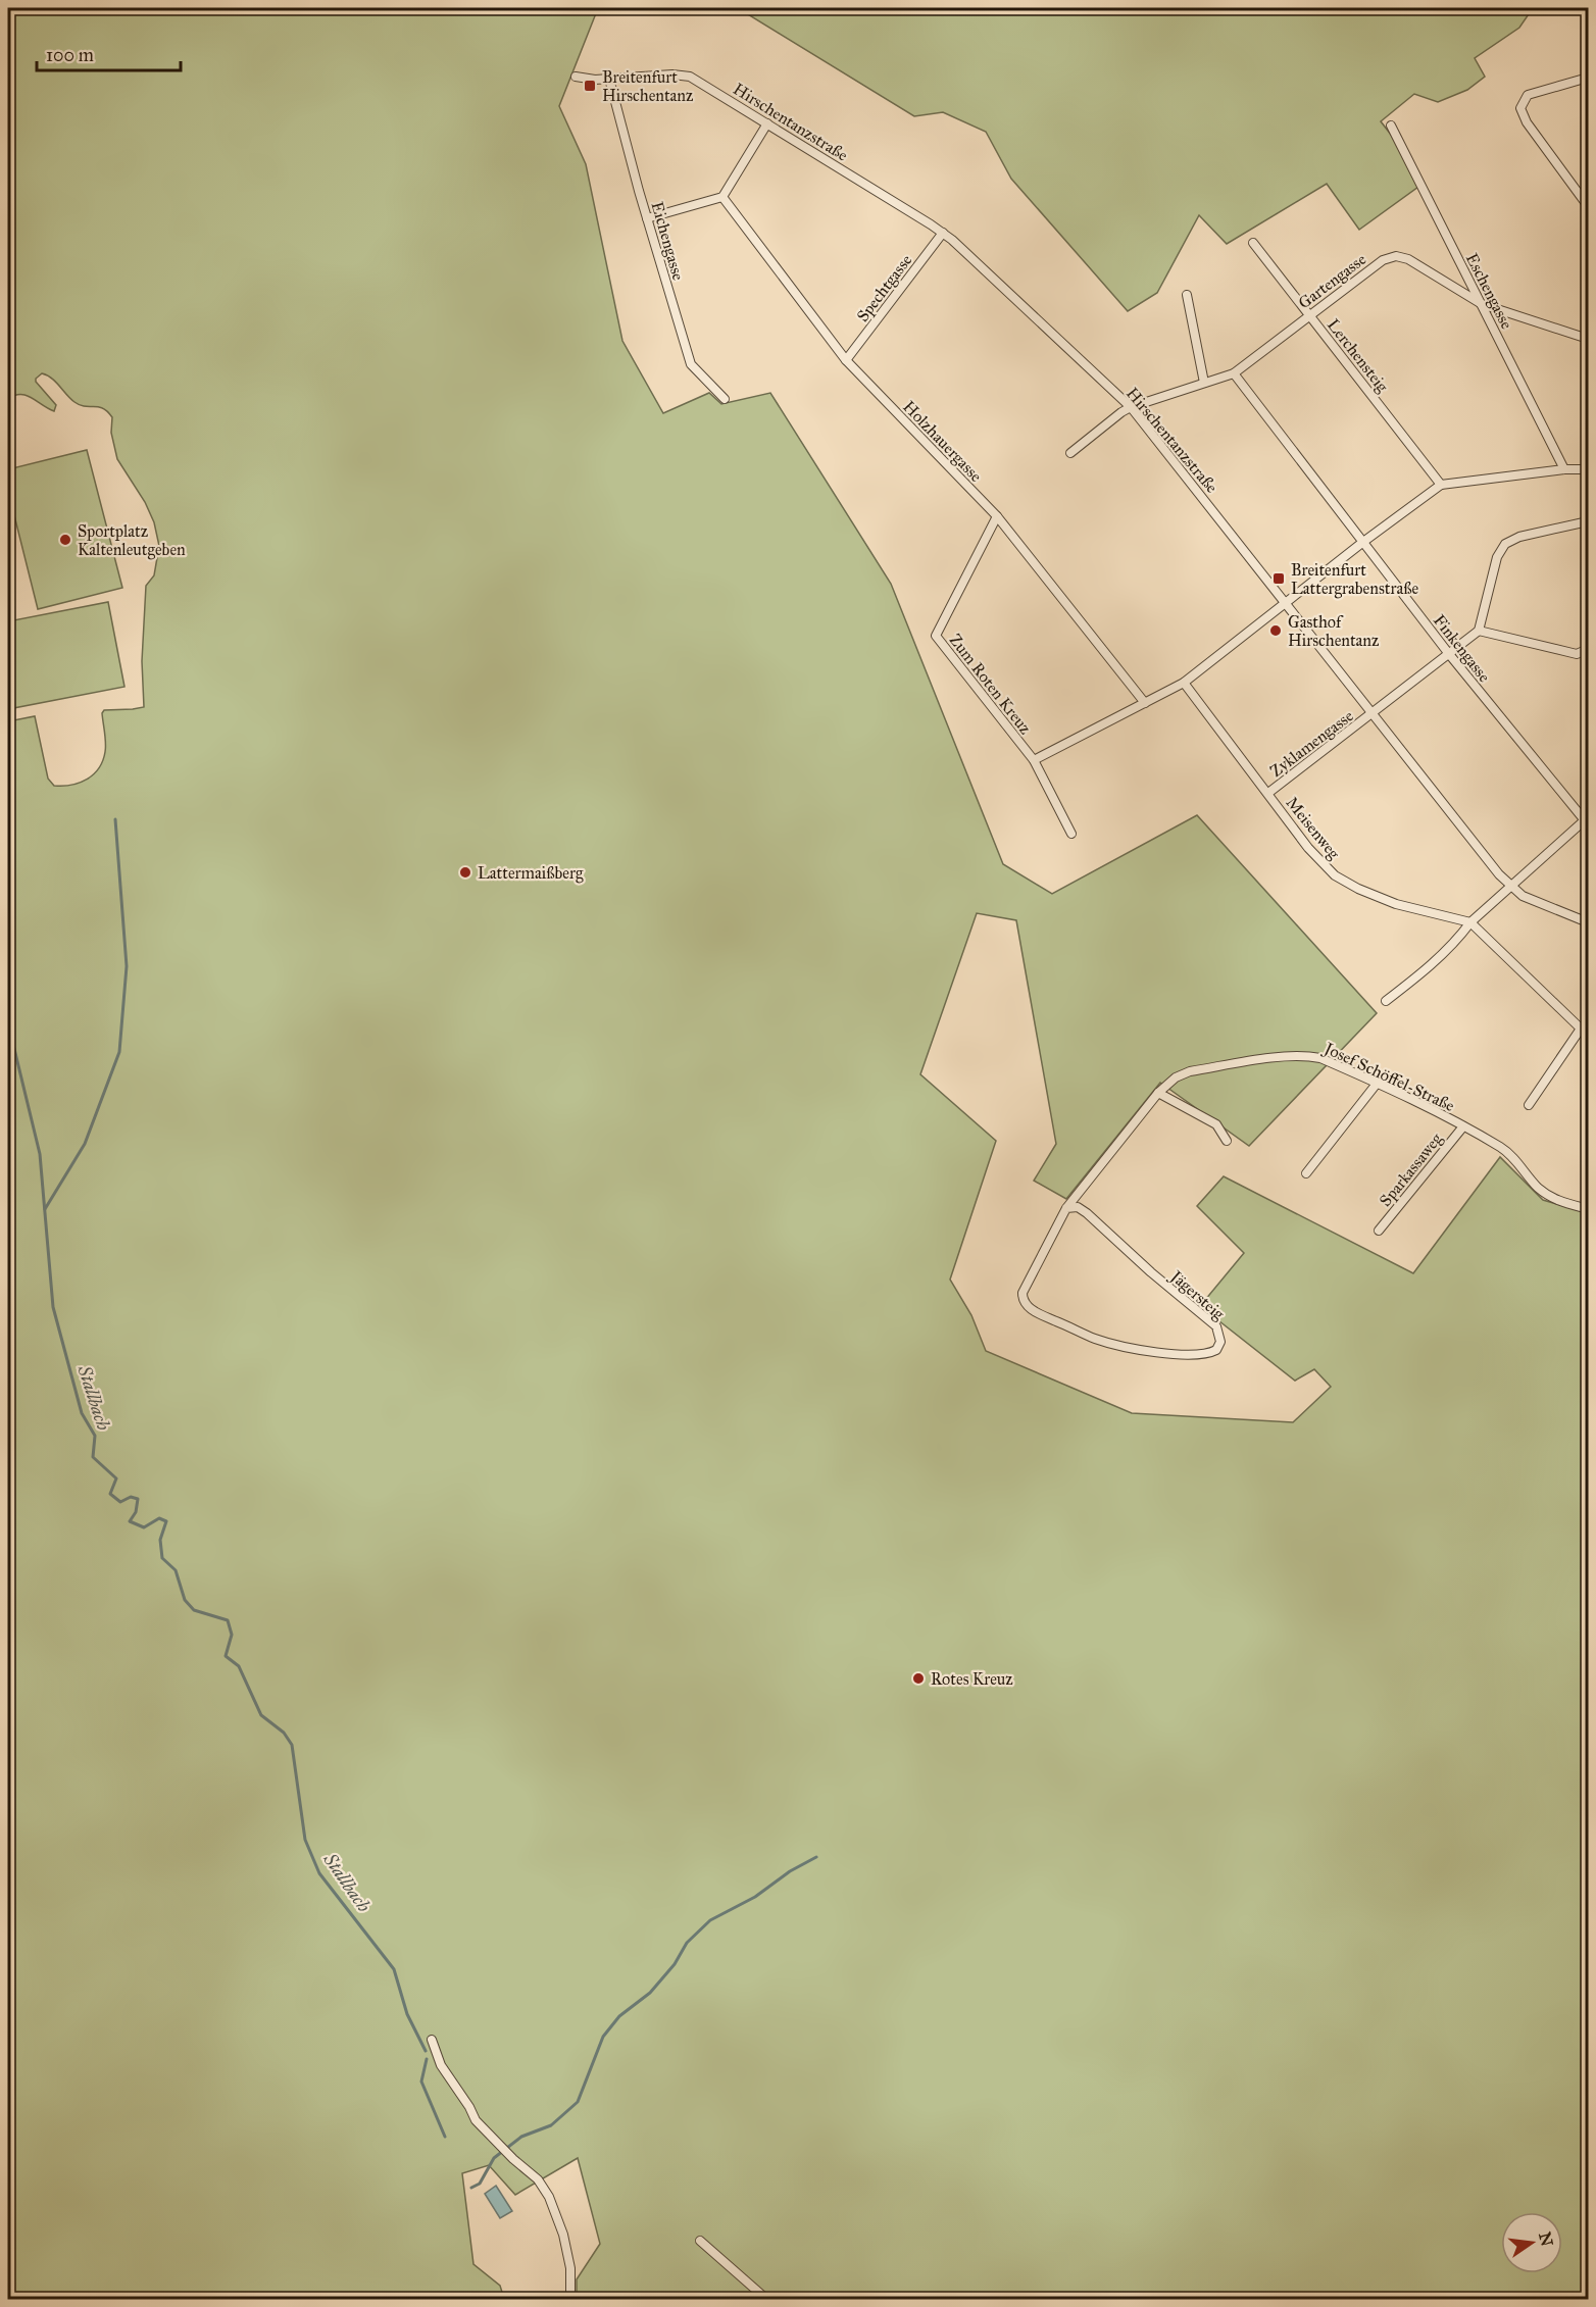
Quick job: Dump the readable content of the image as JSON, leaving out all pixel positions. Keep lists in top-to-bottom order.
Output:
{
  "streets": {
    "street": [
      "Hirschentanzstraße",
      "Eichengasse",
      "Gartengasse",
      "Spechtgasse",
      "Eschengasse",
      "Lerchensteig",
      "Holzhauergasse",
      "Finkengasse",
      "Zum Roten Kreuz",
      "Zyklamengasse",
      "Meisenweg",
      "Josef Schöffel-Straße",
      "Sparkassaweg",
      "Jägersteig"
    ]
  },
  "crossings": [
    ["Hirschentanzstraße", "Eichengasse"],
    ["Hirschentanzstraße", "Gartengasse"],
    ["Hirschentanzstraße", "Spechtgasse"],
    ["Hirschentanzstraße", "Zyklamengasse"],
    ["Gartengasse", "Eschengasse"],
    ["Gartengasse", "Lerchensteig"],
    ["Gartengasse", "Finkengasse"],
    ["Spechtgasse", "Holzhauergasse"],
    ["Holzhauergasse", "Zum Roten Kreuz"],
    ["Finkengasse", "Zyklamengasse"],
    ["Zyklamengasse", "Meisenweg"],
    ["Josef Schöffel-Straße", "Sparkassaweg"],
    ["Josef Schöffel-Straße", "Jägersteig"]
  ],
  "water": ["Stallbach"],
  "places": {
    "transit": ["Breitenfurt Hirschentanz", "Breitenfurt Lattergrabenstraße"],
    "other": [
      "Sportplatz Kaltenleutgeben",
      "Gasthof Hirschentanz",
      "Lattermaißberg",
      "Rotes Kreuz"
    ]
  },
  "scale_bar": "100 m",
  "north": "right"
}
